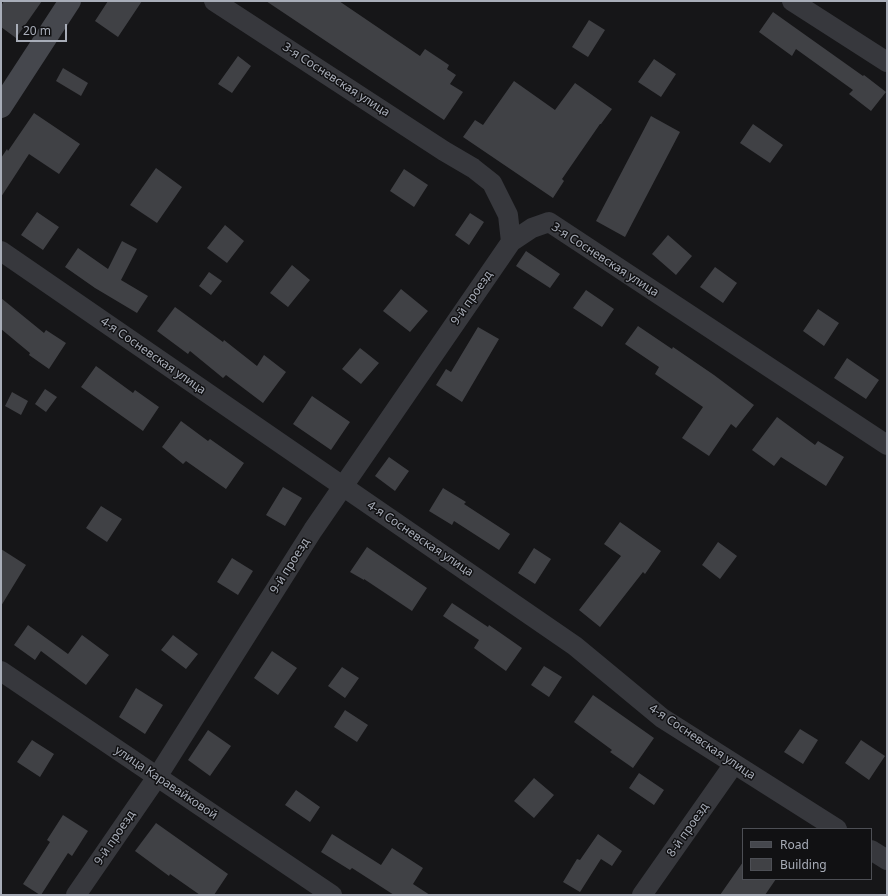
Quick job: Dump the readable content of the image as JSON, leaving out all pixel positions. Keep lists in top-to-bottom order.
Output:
{
  "streets": {
    "street": [
      "3-я Сосневская улица",
      "9-й проезд",
      "4-я Сосневская улица",
      "улица Каравайковой",
      "8-й проезд"
    ]
  },
  "crossings": [
    ["3-я Сосневская улица", "9-й проезд"],
    ["9-й проезд", "4-я Сосневская улица"],
    ["9-й проезд", "улица Каравайковой"],
    ["4-я Сосневская улица", "8-й проезд"]
  ],
  "legend": ["Road", "Building"],
  "scale_bar": "20 m"
}
